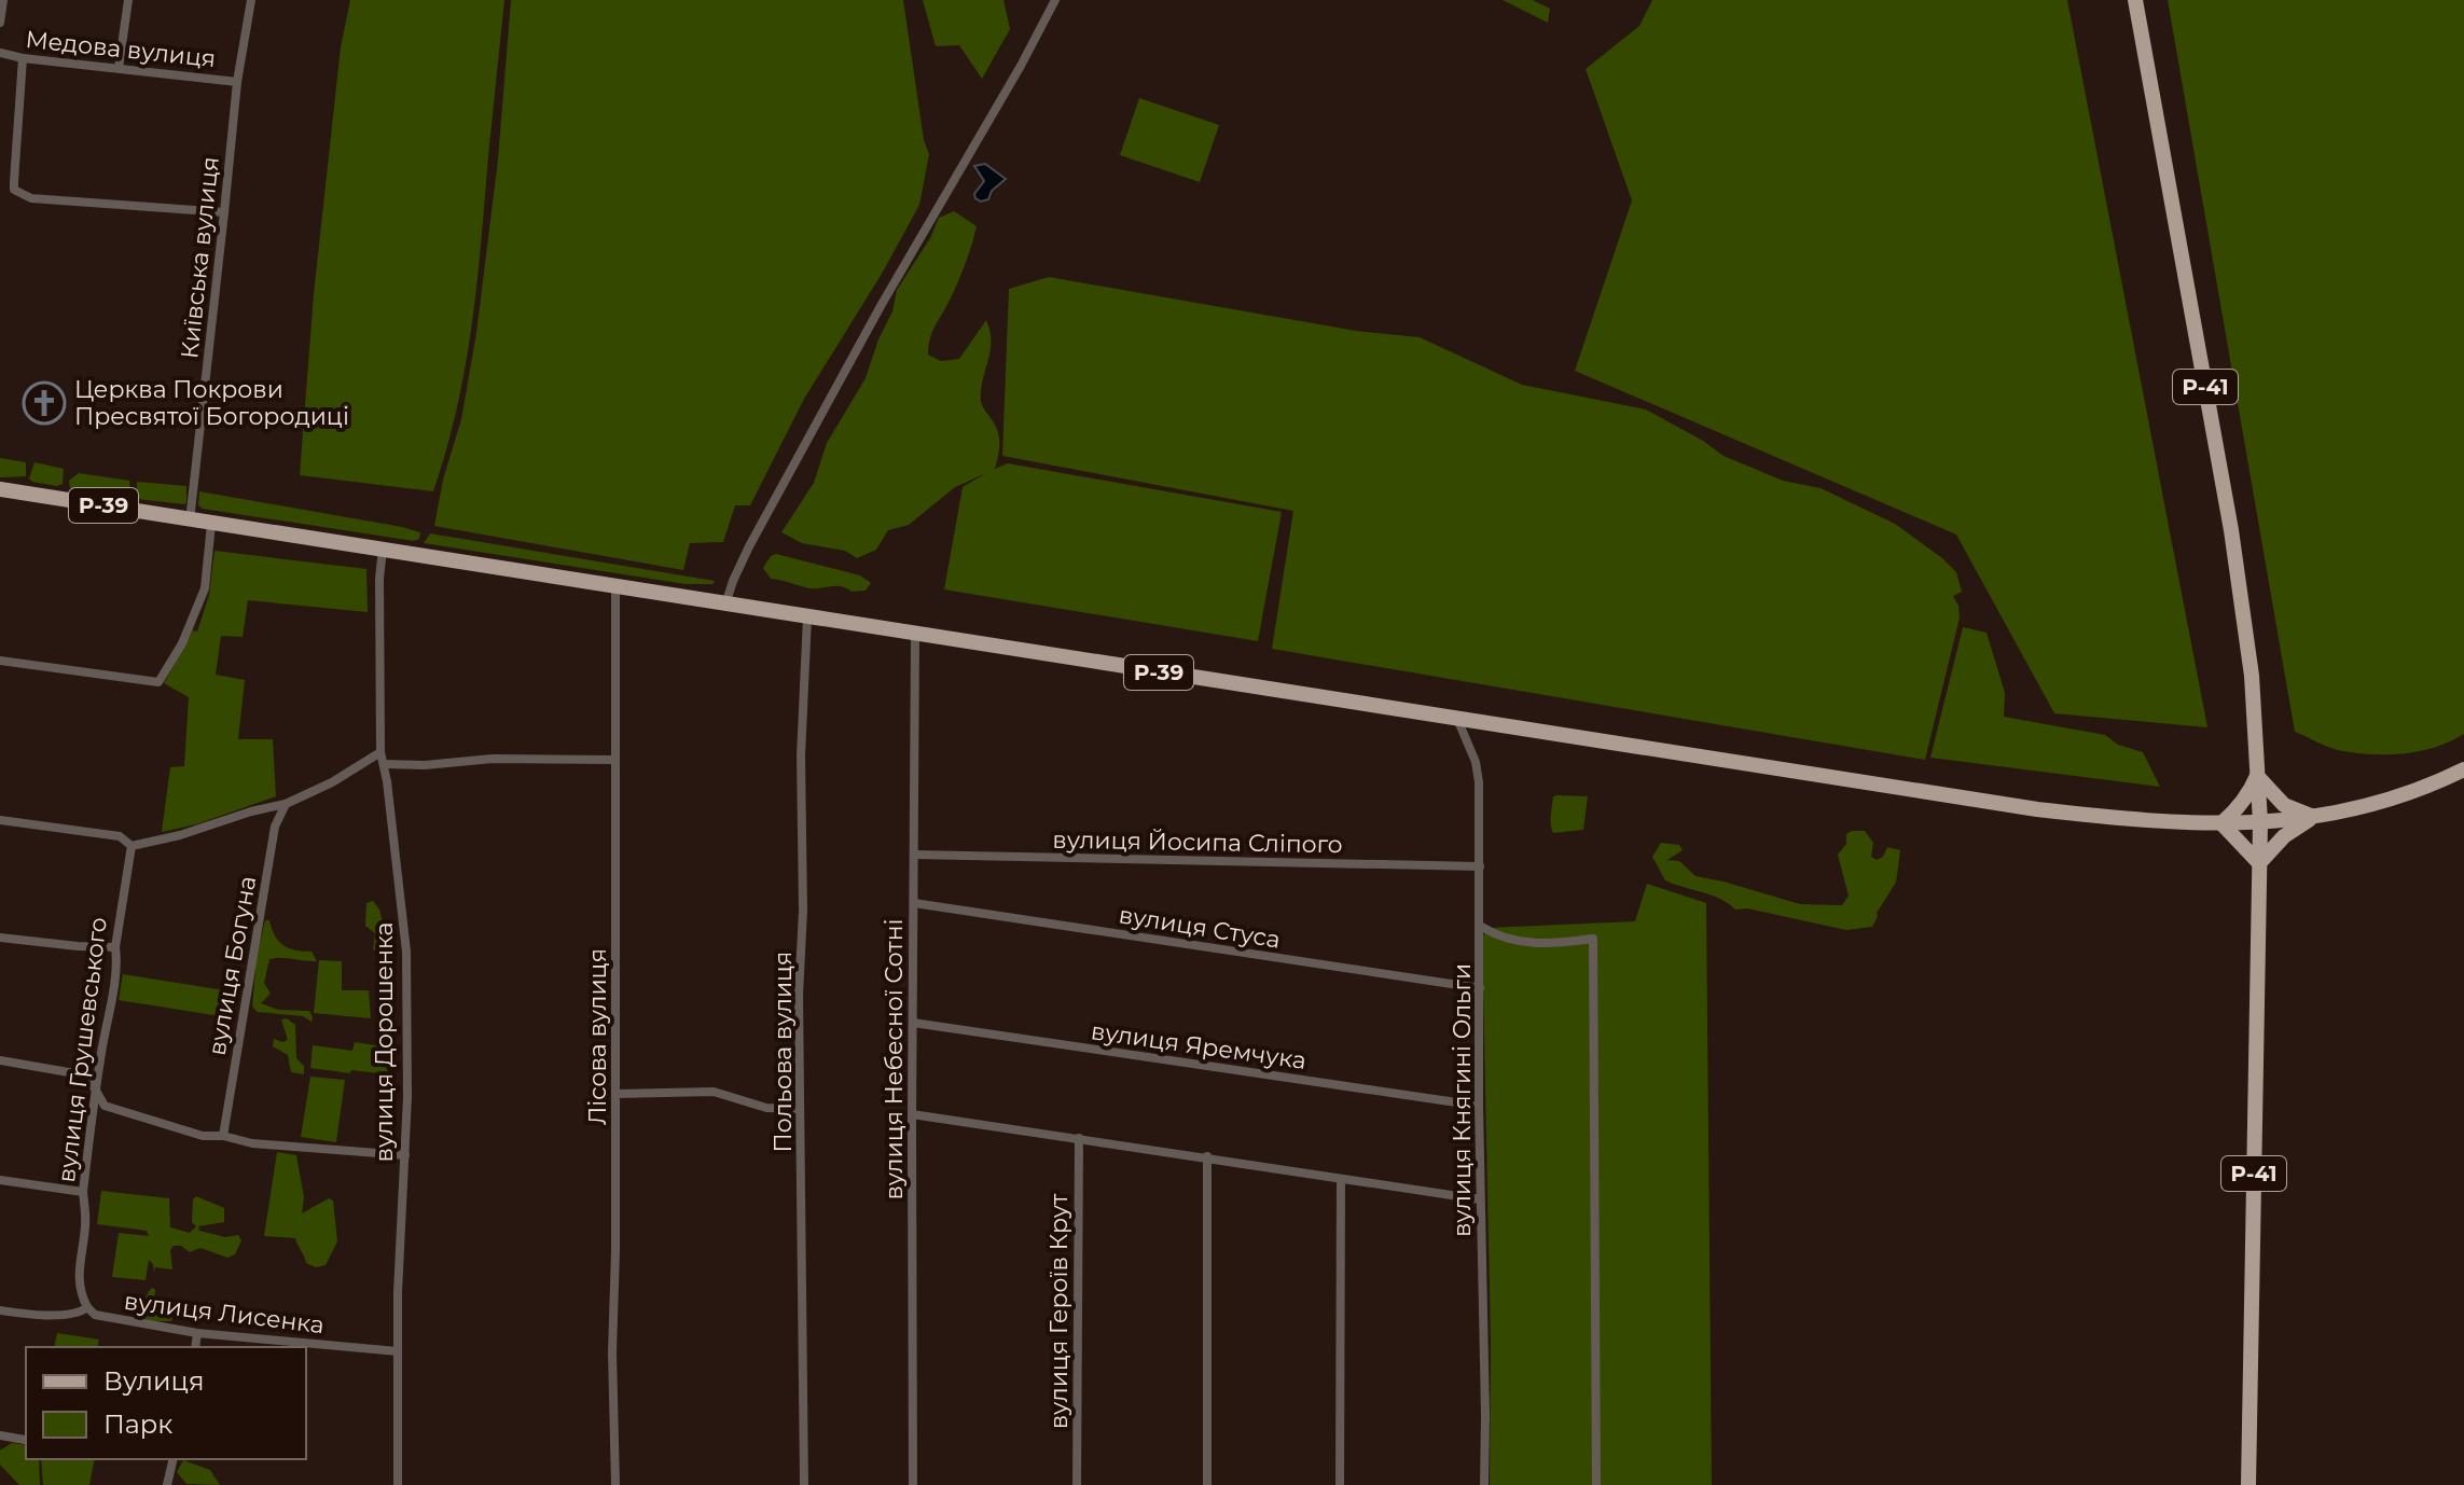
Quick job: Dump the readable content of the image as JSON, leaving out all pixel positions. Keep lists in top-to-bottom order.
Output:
{
  "streets": {
    "main road": ["Р-41", "Р-39"],
    "street": [
      "Медова вулиця",
      "Київська вулиця",
      "вулиця Йосипа Сліпого",
      "вулиця Стуса",
      "вулиця Богуна",
      "Лісова вулиця",
      "вулиця Дорошенка",
      "вулиця Яремчука",
      "вулиця Грушевського",
      "Польова вулиця",
      "вулиця Небесної Сотні",
      "вулиця Княгині Ольги",
      "вулиця Героїв Крут",
      "вулиця Лисенка"
    ]
  },
  "crossings": [
    ["Медова вулиця", "Київська вулиця"],
    ["Київська вулиця", "Р-39"],
    ["Р-41", "Р-39"],
    ["Р-39", "Лісова вулиця"],
    ["Р-39", "вулиця Дорошенка"],
    ["Р-39", "Польова вулиця"],
    ["Р-39", "вулиця Небесної Сотні"],
    ["Р-39", "вулиця Княгині Ольги"],
    ["вулиця Йосипа Сліпого", "вулиця Небесної Сотні"],
    ["вулиця Йосипа Сліпого", "вулиця Княгині Ольги"],
    ["вулиця Стуса", "вулиця Небесної Сотні"],
    ["вулиця Стуса", "вулиця Княгині Ольги"],
    ["вулиця Дорошенка", "вулиця Лисенка"],
    ["вулиця Яремчука", "вулиця Небесної Сотні"],
    ["вулиця Яремчука", "вулиця Княгині Ольги"],
    ["вулиця Грушевського", "вулиця Лисенка"]
  ],
  "places": {
    "church": ["Церква Покрови Пресвятої Богородиці"]
  },
  "legend": ["Вулиця", "Парк"]
}
